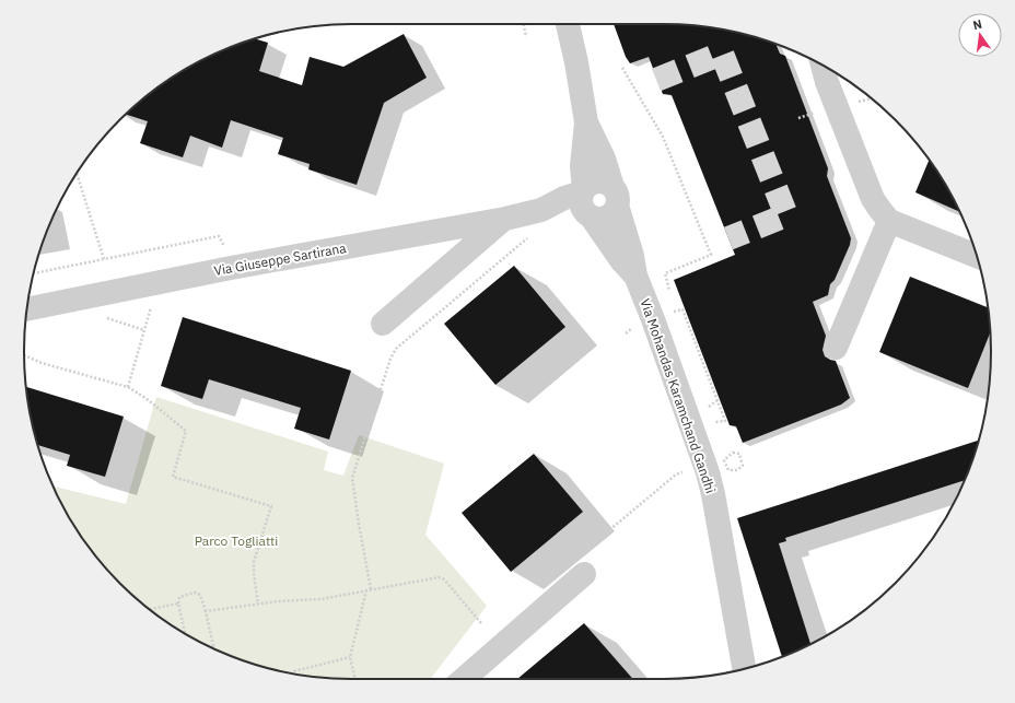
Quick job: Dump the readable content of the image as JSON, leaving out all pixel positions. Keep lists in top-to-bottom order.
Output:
{
  "streets": {
    "street": ["Via Giuseppe Sartirana", "Via Mohandas Karamchand Gandhi"]
  },
  "crossings": [
    ["Via Giuseppe Sartirana", "Via Mohandas Karamchand Gandhi"]
  ],
  "parks": ["Parco Togliatti"],
  "north": "top"
}
